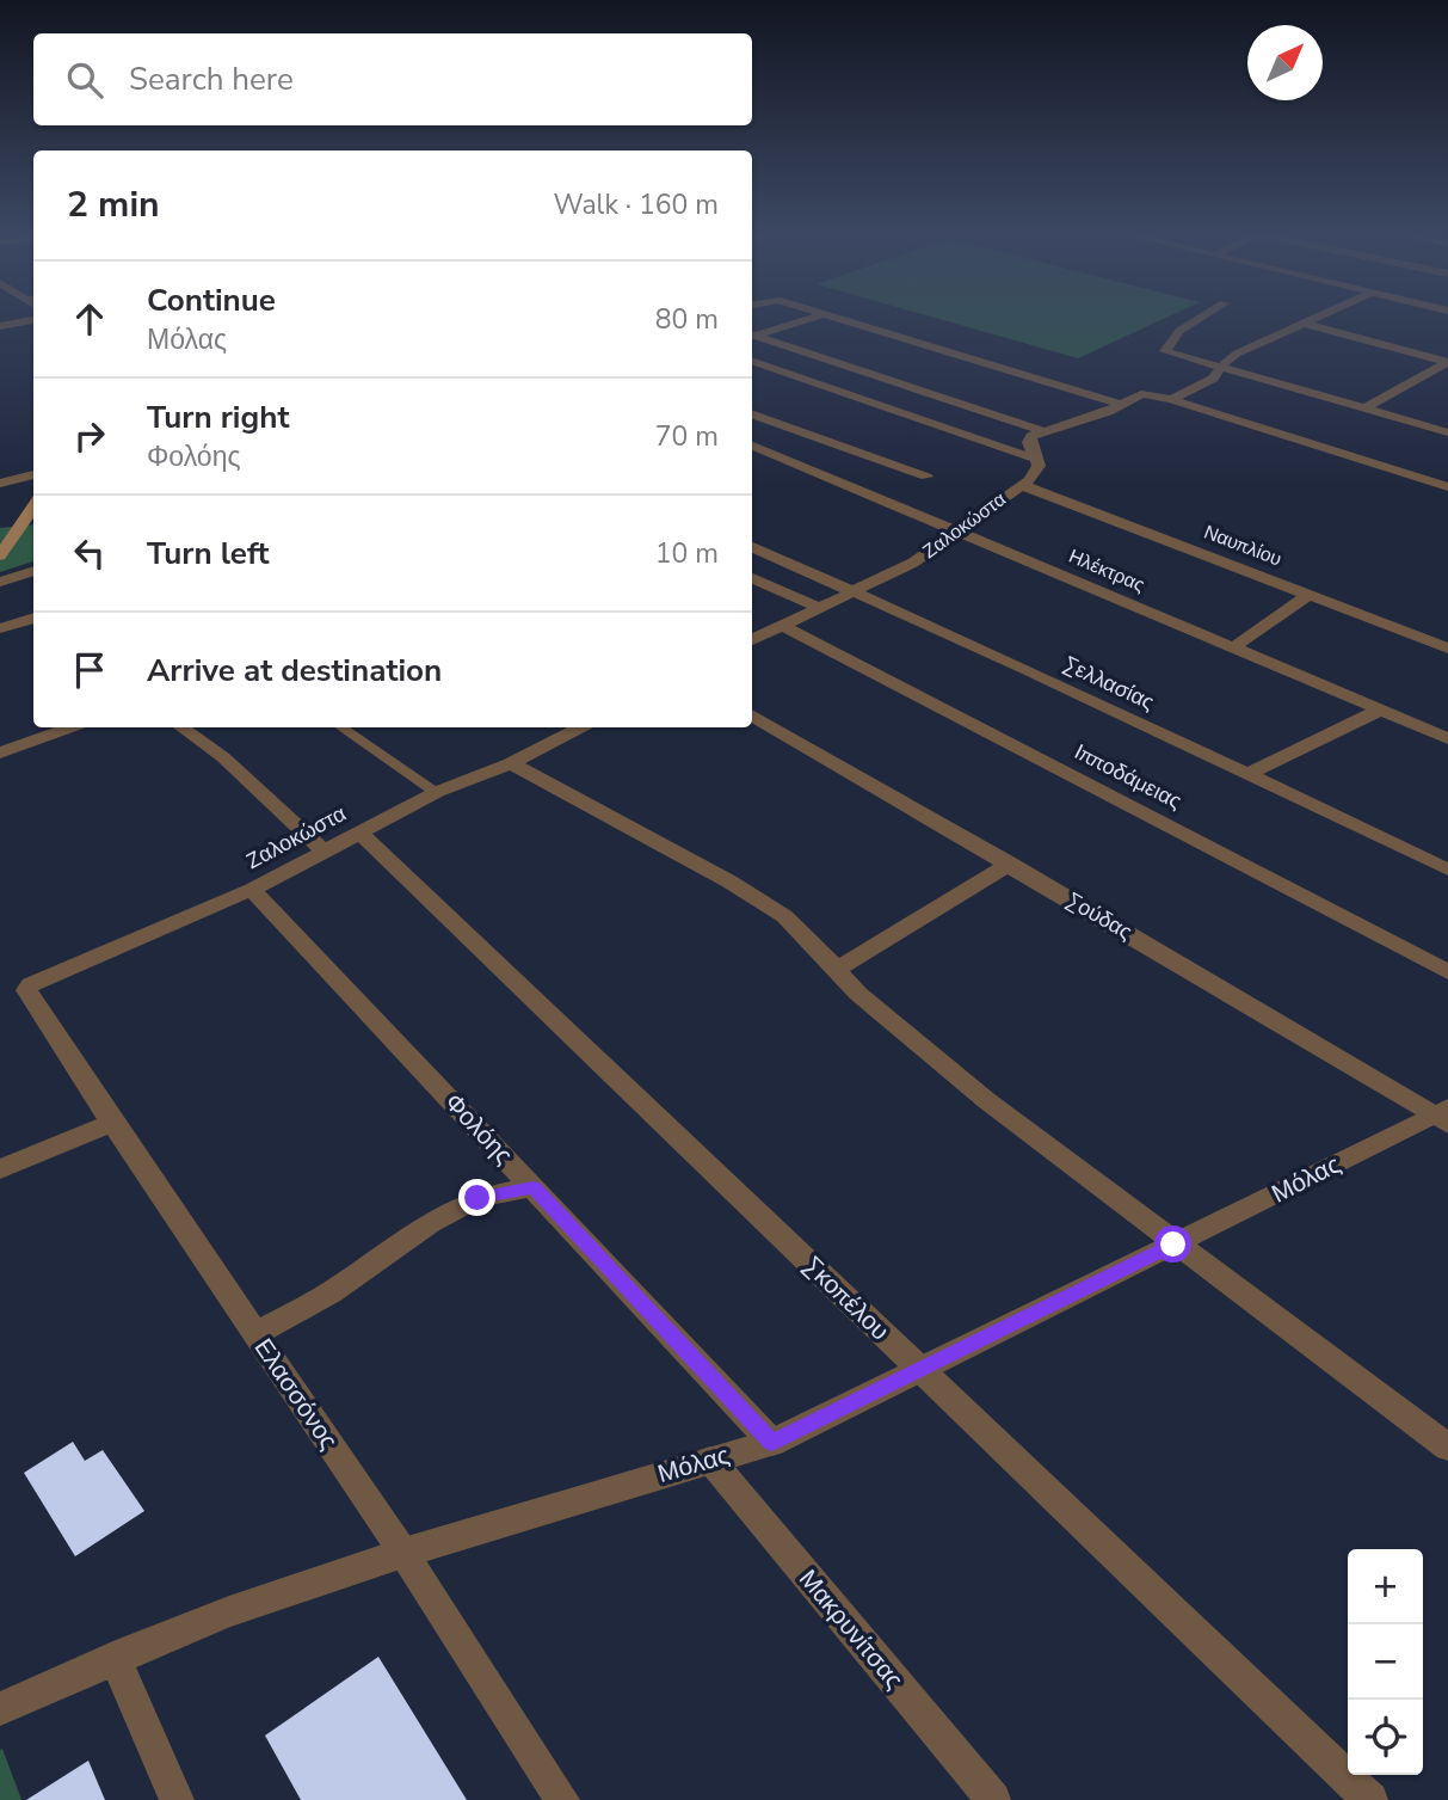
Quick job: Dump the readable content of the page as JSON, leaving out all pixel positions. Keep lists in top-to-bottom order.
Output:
{
  "streets": {
    "street": [
      "Ζαλοκώστα",
      "Ναυπλίου",
      "Ηλέκτρας",
      "Σελλασίας",
      "Ιπποδάμειας",
      "Σούδας",
      "Φολόης",
      "Μόλας",
      "Σκοπέλου",
      "Ελασσόνος",
      "Μακρυνίτσας"
    ]
  },
  "crossings": [
    ["Ζαλοκώστα", "Ναυπλίου"],
    ["Ζαλοκώστα", "Ηλέκτρας"],
    ["Ζαλοκώστα", "Σελλασίας"],
    ["Ζαλοκώστα", "Ιπποδάμειας"],
    ["Ζαλοκώστα", "Φολόης"],
    ["Ζαλοκώστα", "Σκοπέλου"],
    ["Ζαλοκώστα", "Ελασσόνος"],
    ["Σούδας", "Μόλας"],
    ["Φολόης", "Μόλας"],
    ["Μόλας", "Σκοπέλου"],
    ["Μόλας", "Ελασσόνος"],
    ["Μόλας", "Μακρυνίτσας"]
  ],
  "north": "top right",
  "page": {
    "search": "Search here",
    "heading": ["2 min", "Walk · 160 m"],
    "list": [
      ["Continue", "Μόλας", "80 m"],
      ["Turn right", "Φολόης", "70 m"],
      ["Turn left", "10 m"],
      "Arrive at destination"
    ],
    "map_buttons": ["+", "−"]
  }
}
